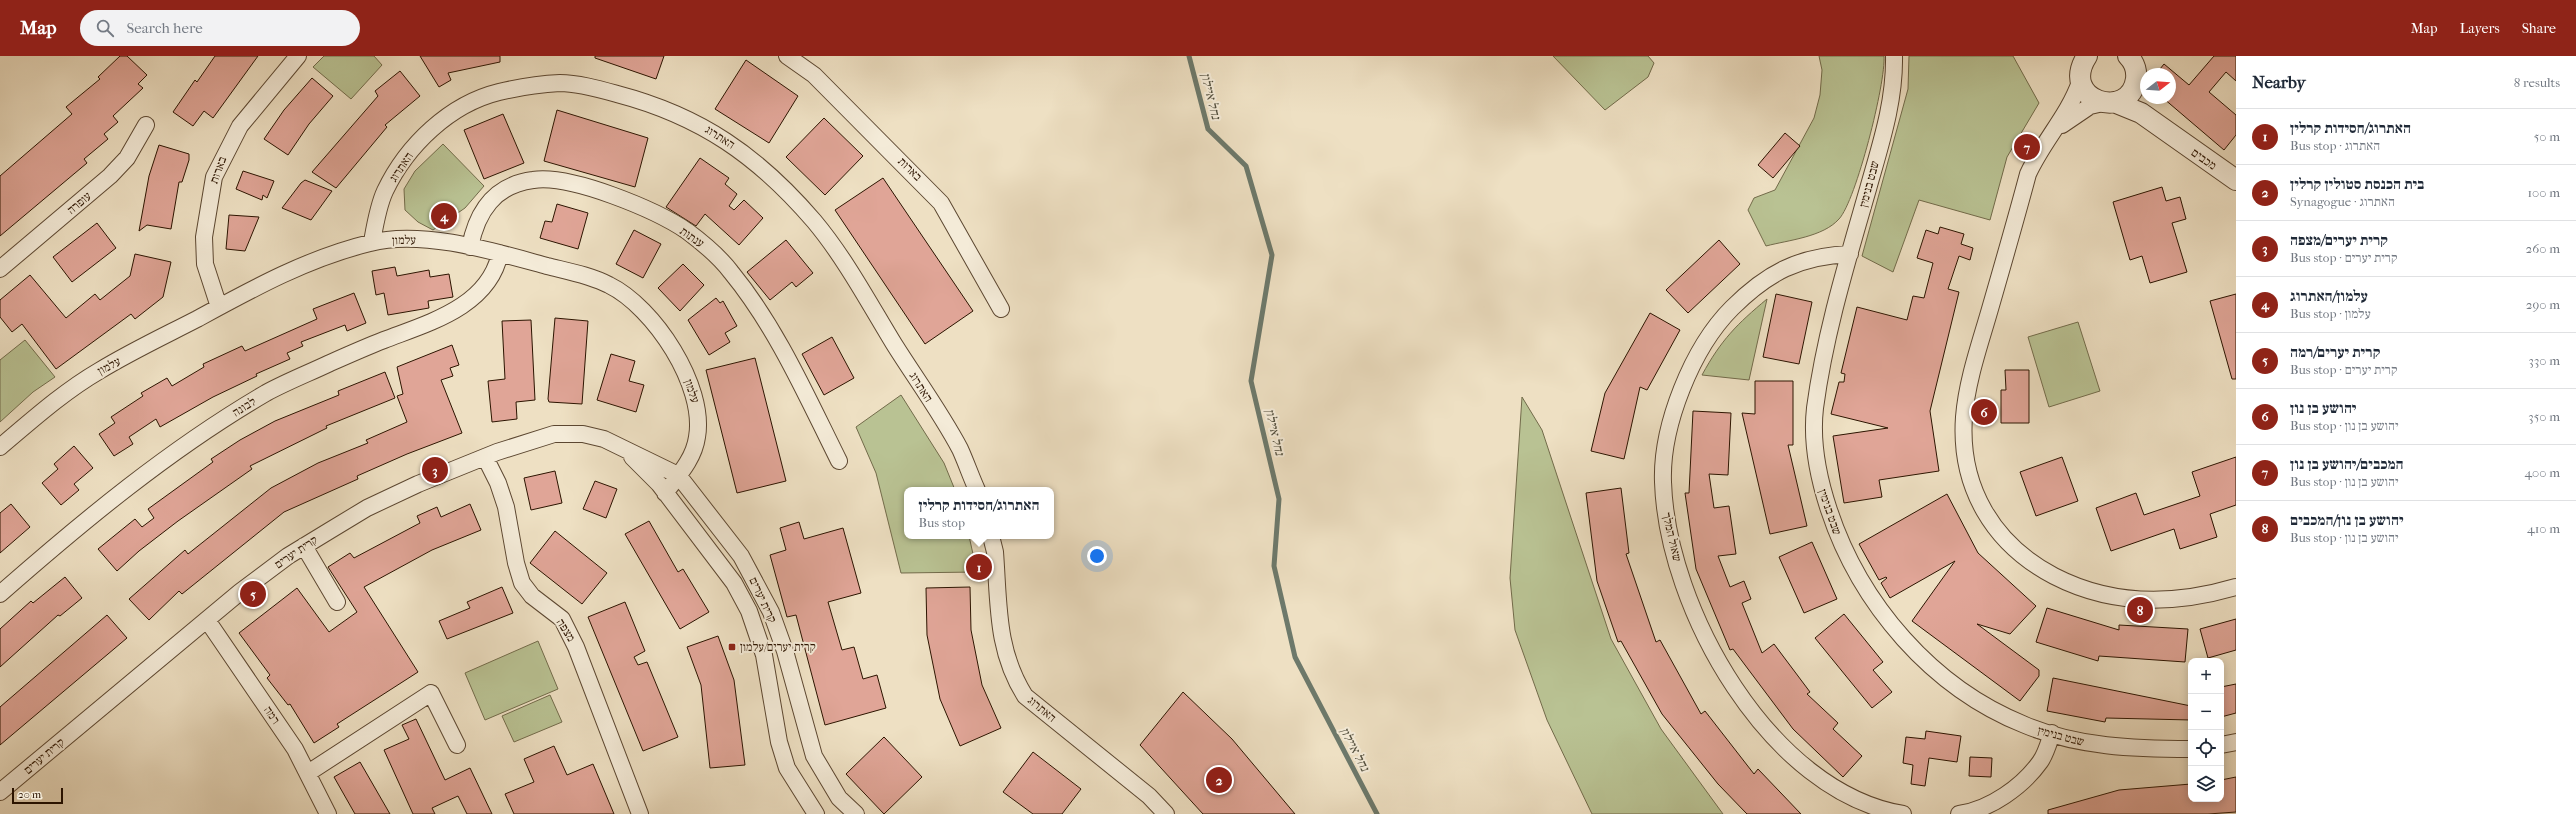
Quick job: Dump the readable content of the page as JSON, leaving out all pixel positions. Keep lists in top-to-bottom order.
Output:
{
  "streets": {
    "street": [
      "האתרוג",
      "מכבים",
      "בארות",
      "שבט בנימין",
      "עופרה",
      "ענתות",
      "עלמון",
      "לבונה",
      "שאול המלך",
      "קרית יערים",
      "מצפה",
      "רמה"
    ]
  },
  "crossings": [
    ["האתרוג", "עלמון"],
    ["בארות", "עלמון"],
    ["שבט בנימין", "שאול המלך"],
    ["ענתות", "עלמון"],
    ["עלמון", "לבונה"],
    ["עלמון", "קרית יערים"],
    ["קרית יערים", "מצפה"],
    ["קרית יערים", "רמה"]
  ],
  "water": ["נחל איילון"],
  "places": {
    "transit": ["קרית יערים/עלמון"]
  },
  "scale_bar": "20 m",
  "north": "right",
  "page": {
    "header": "Map",
    "search": "Search here",
    "nav": ["Map", "Layers", "Share"],
    "heading": ["Nearby", "8 results"],
    "list": [
      {
        "mark": "1",
        "name": "האתרוג/חסידות קרלין",
        "note": "Bus stop · האתרוג",
        "value": "50 m"
      },
      {
        "mark": "2",
        "name": "בית הכנסת סטולין קרלין",
        "note": "Synagogue · האתרוג",
        "value": "100 m"
      },
      {
        "mark": "3",
        "name": "קרית יערים/מצפה",
        "note": "Bus stop · קרית יערים",
        "value": "260 m"
      },
      {
        "mark": "4",
        "name": "עלמון/האתרוג",
        "note": "Bus stop · עלמון",
        "value": "290 m"
      },
      {
        "mark": "5",
        "name": "קרית יערים/רמה",
        "note": "Bus stop · קרית יערים",
        "value": "330 m"
      },
      {
        "mark": "6",
        "name": "יהושע בן נון",
        "note": "Bus stop · יהושע בן נון",
        "value": "350 m"
      },
      {
        "mark": "7",
        "name": "המכבים/יהושע בן נון",
        "note": "Bus stop · יהושע בן נון",
        "value": "400 m"
      },
      {
        "mark": "8",
        "name": "יהושע בן נון/המכבים",
        "note": "Bus stop · יהושע בן נון",
        "value": "410 m"
      }
    ],
    "pins": [
      "7",
      "4",
      "6",
      "3",
      "1",
      "5",
      "8",
      "2"
    ],
    "popup": ["האתרוג/חסידות קרלין", "Bus stop"],
    "map_buttons": ["+", "−"],
    "scale": "20 m"
  }
}
